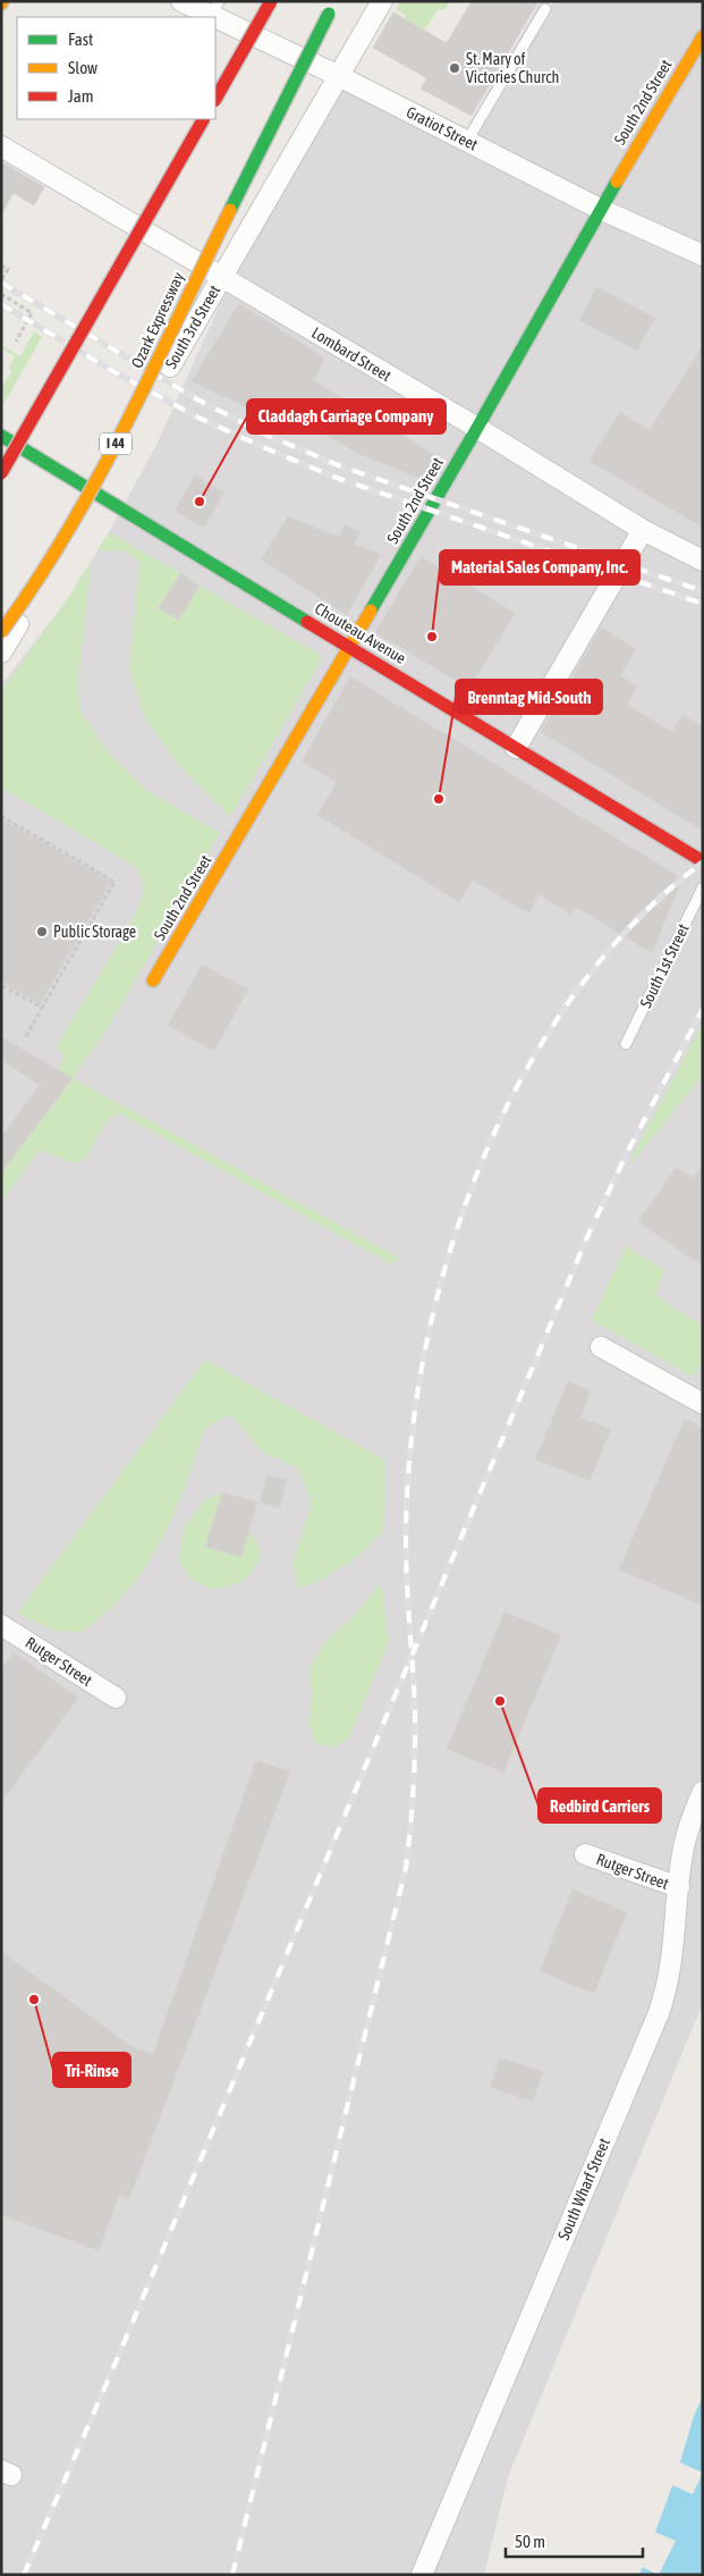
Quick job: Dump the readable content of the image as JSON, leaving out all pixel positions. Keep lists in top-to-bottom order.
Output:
{
  "streets": {
    "main road": [
      "South 2nd Street",
      "Ozark Expressway",
      "I 44",
      "Chouteau Avenue"
    ],
    "street": [
      "Gratiot Street",
      "South 3rd Street",
      "Lombard Street",
      "Rutger Street",
      "South Wharf Street"
    ],
    "lane": ["South 1st Street"]
  },
  "crossings": [
    ["South 2nd Street", "Gratiot Street"],
    ["South 2nd Street", "Lombard Street"],
    ["South 2nd Street", "Chouteau Avenue"],
    ["Gratiot Street", "South 3rd Street"],
    ["South 3rd Street", "Lombard Street"],
    ["South 3rd Street", "Chouteau Avenue"],
    ["Rutger Street", "South Wharf Street"]
  ],
  "places": [
    "St. Mary of Victories Church",
    "Claddagh Carriage Company",
    "Material Sales Company, Inc.",
    "Brenntag Mid-South",
    "Public Storage",
    "Redbird Carriers",
    "Tri-Rinse"
  ],
  "legend": ["Fast", "Slow", "Jam"],
  "scale_bar": "50 m"
}
